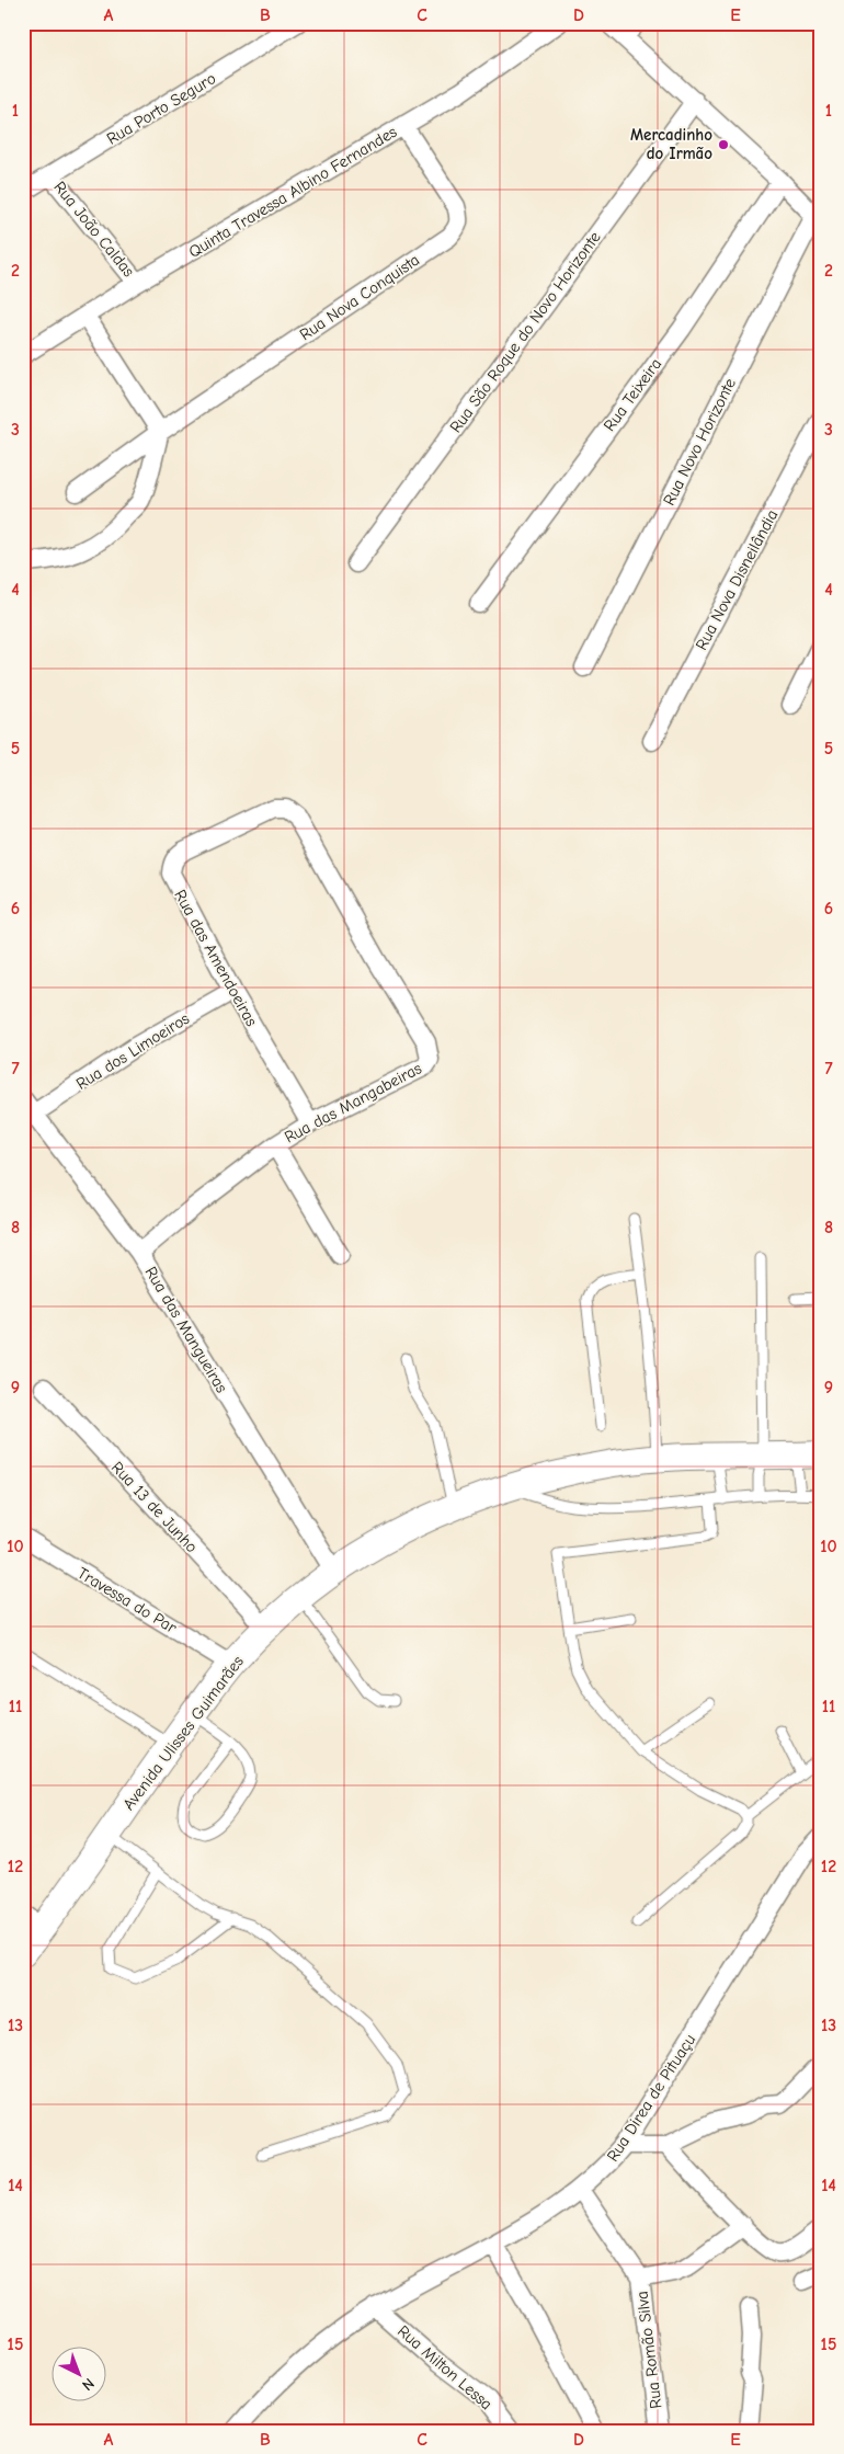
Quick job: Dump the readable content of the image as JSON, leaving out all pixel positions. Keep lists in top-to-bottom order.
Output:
{
  "streets": {
    "main road": ["Avenida Ulisses Guimarães"],
    "street": [
      "Rua Porto Seguro",
      "Quinta Travessa Albino Fernandes",
      "Rua João Caldas",
      "Rua Nova Conquista",
      "Rua São Roque do Novo Horizonte",
      "Rua Teixeira",
      "Rua Novo Horizonte",
      "Rua Nova Disneilândia",
      "Rua das Amendoeiras",
      "Rua dos Limoeiros",
      "Rua das Mangabeiras",
      "Rua das Mangueiras",
      "Rua 13 de Junho",
      "Travessa do Par",
      "Rua Direa de Pituaçu",
      "Rua Romão Silva",
      "Rua Milton Lessa"
    ]
  },
  "crossings": [
    ["Rua Porto Seguro", "Rua João Caldas"],
    ["Quinta Travessa Albino Fernandes", "Rua João Caldas"],
    ["Quinta Travessa Albino Fernandes", "Rua Nova Conquista"],
    ["Rua das Amendoeiras", "Rua dos Limoeiros"],
    ["Rua das Amendoeiras", "Rua das Mangabeiras"],
    ["Rua dos Limoeiros", "Rua das Mangueiras"],
    ["Rua das Mangabeiras", "Rua das Mangueiras"],
    ["Rua das Mangueiras", "Avenida Ulisses Guimarães"],
    ["Rua 13 de Junho", "Avenida Ulisses Guimarães"],
    ["Travessa do Par", "Avenida Ulisses Guimarães"],
    ["Rua Direa de Pituaçu", "Rua Romão Silva"],
    ["Rua Direa de Pituaçu", "Rua Milton Lessa"]
  ],
  "places": ["Mercadinho do Irmão"],
  "north": "bottom right",
  "grid": {
    "columns": [
      "A",
      "B",
      "C",
      "D",
      "E"
    ],
    "rows": [
      "1",
      "2",
      "3",
      "4",
      "5",
      "6",
      "7",
      "8",
      "9",
      "10",
      "11",
      "12",
      "13",
      "14",
      "15"
    ]
  }
}
